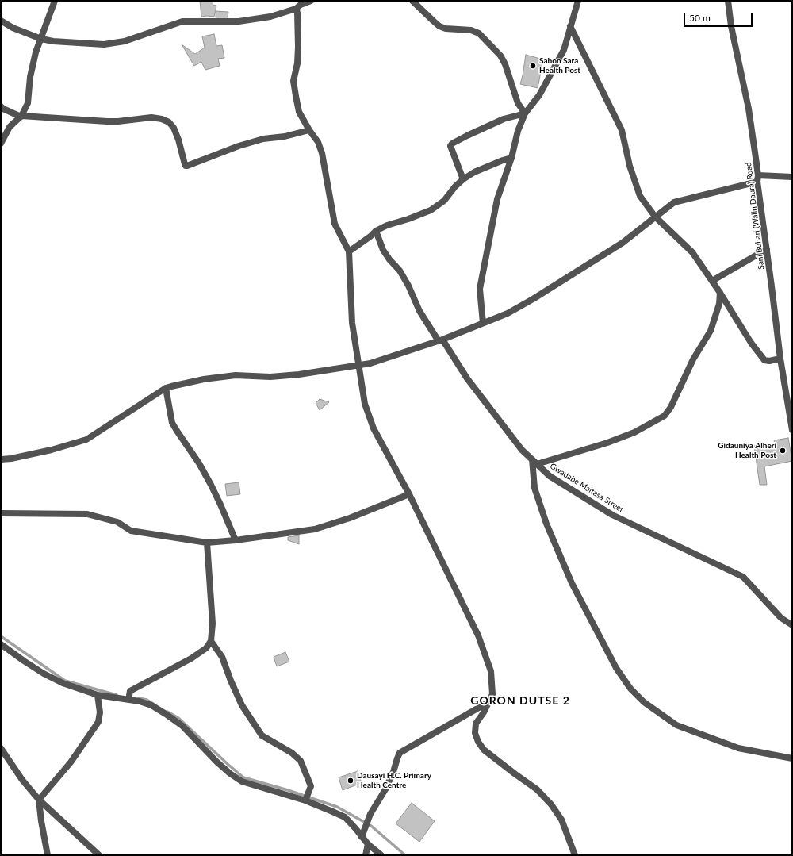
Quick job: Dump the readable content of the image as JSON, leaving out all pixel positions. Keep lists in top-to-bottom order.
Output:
{
  "streets": {
    "street": ["Sani Buhari (Walin Daura) Road", "Gwadabe Maitasa Street"]
  },
  "districts": ["GORON DUTSE 2"],
  "places": ["Sabon Sara Health Post", "Gidauniya Alheri Health Post", "Dausayi H.C. Primary Health Centre"],
  "scale_bar": "50 m"
}
